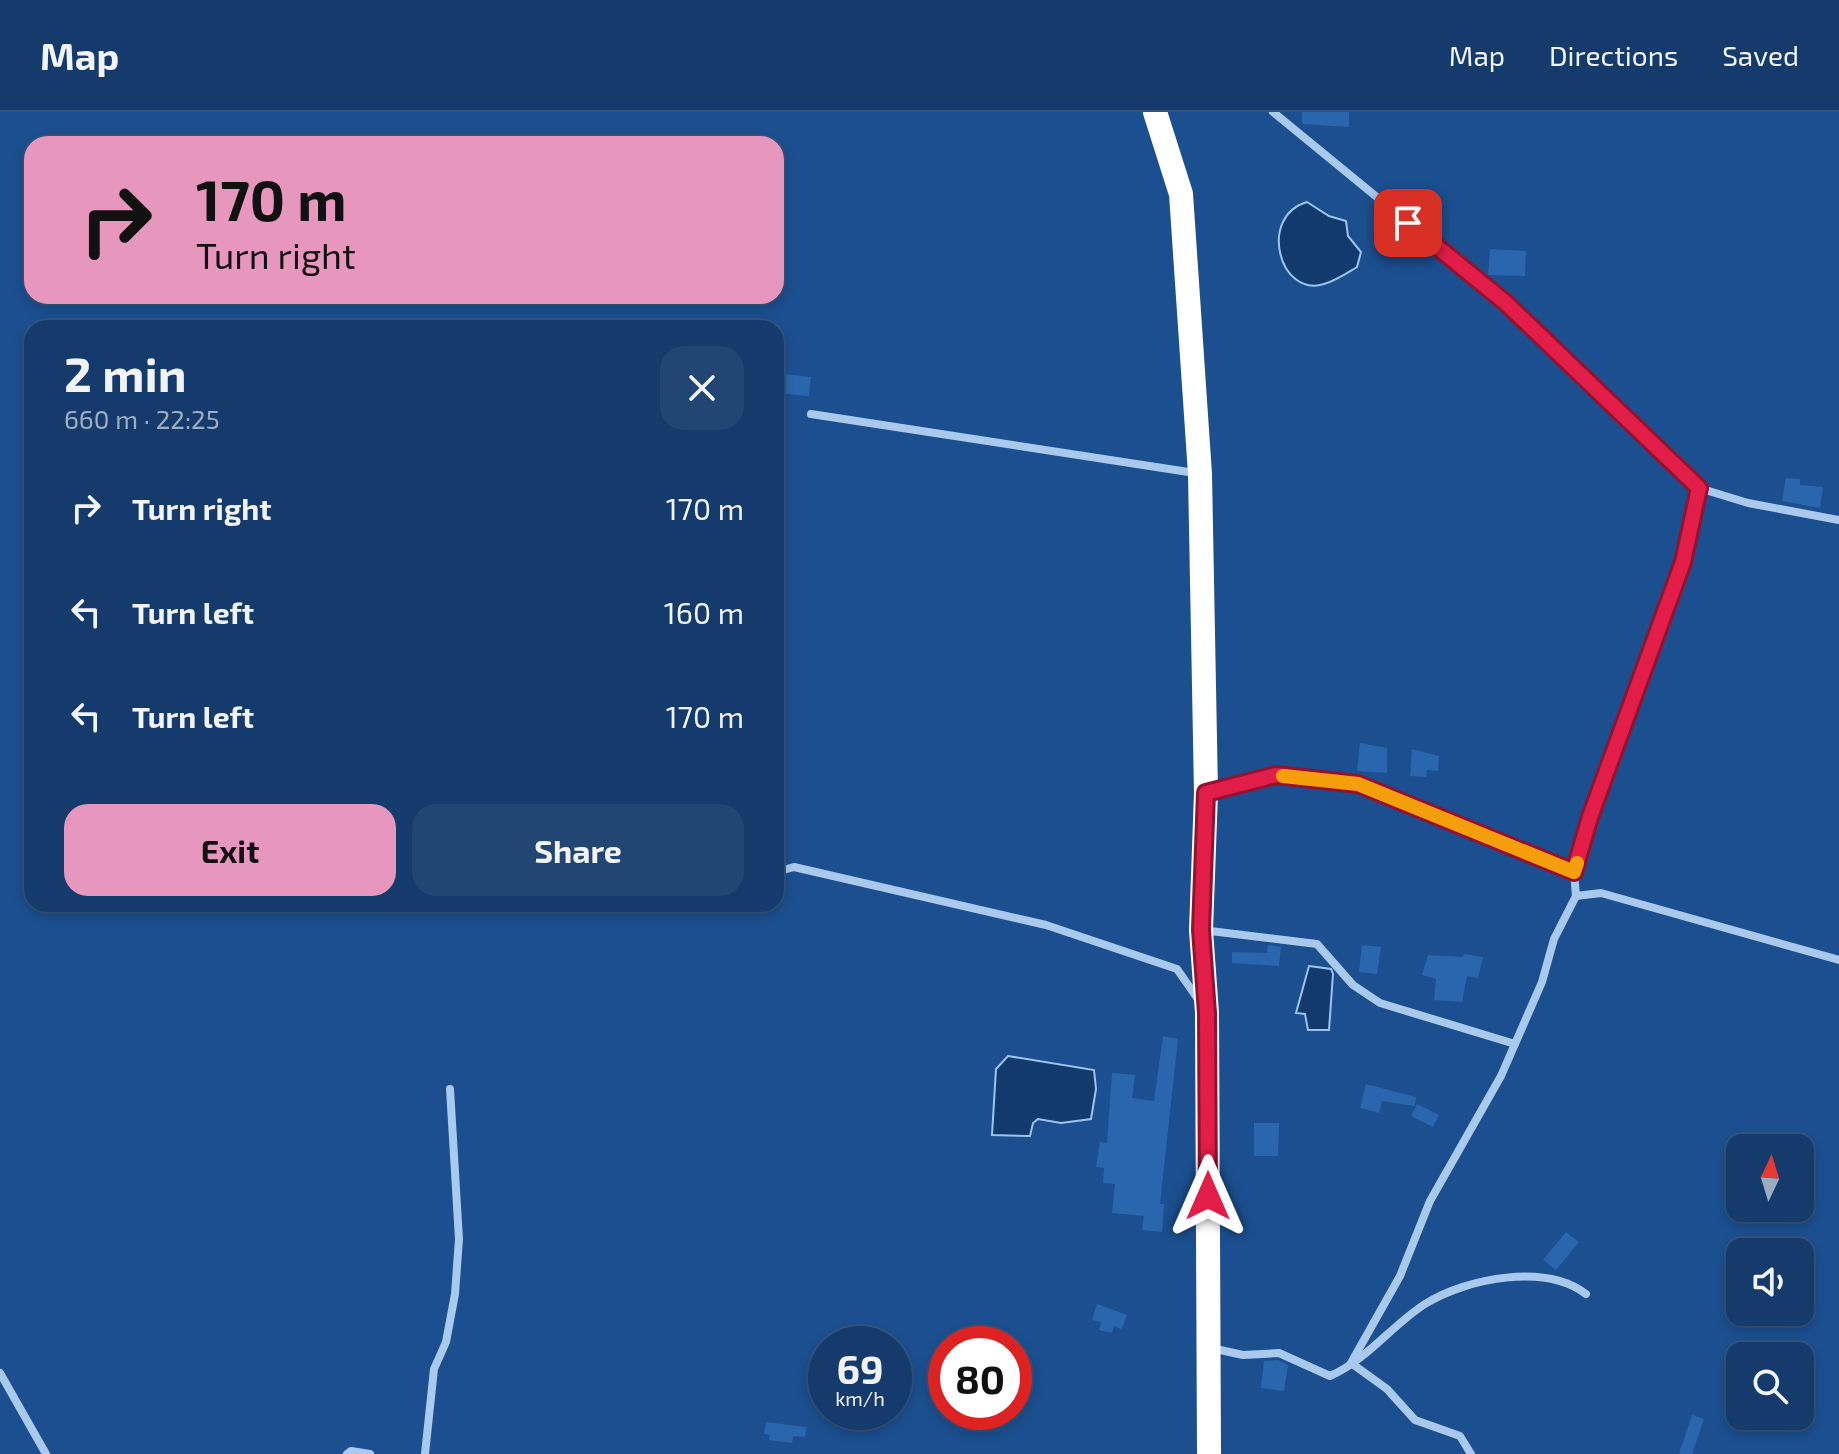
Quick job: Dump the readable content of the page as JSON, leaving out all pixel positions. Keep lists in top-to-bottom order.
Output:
{
  "north": "top",
  "page": {
    "header": "Map",
    "nav": ["Map", "Directions", "Saved"],
    "turn": ["170 m", "Turn right"],
    "heading": ["2 min", "660 m · 22:25"],
    "list": [
      {
        "name": "Turn right",
        "value": "170 m"
      },
      {
        "name": "Turn left",
        "value": "160 m"
      },
      {
        "name": "Turn left",
        "value": "170 m"
      }
    ],
    "buttons": ["Exit", "Share"],
    "speed": "69 km/h",
    "limit": "80"
  }
}
